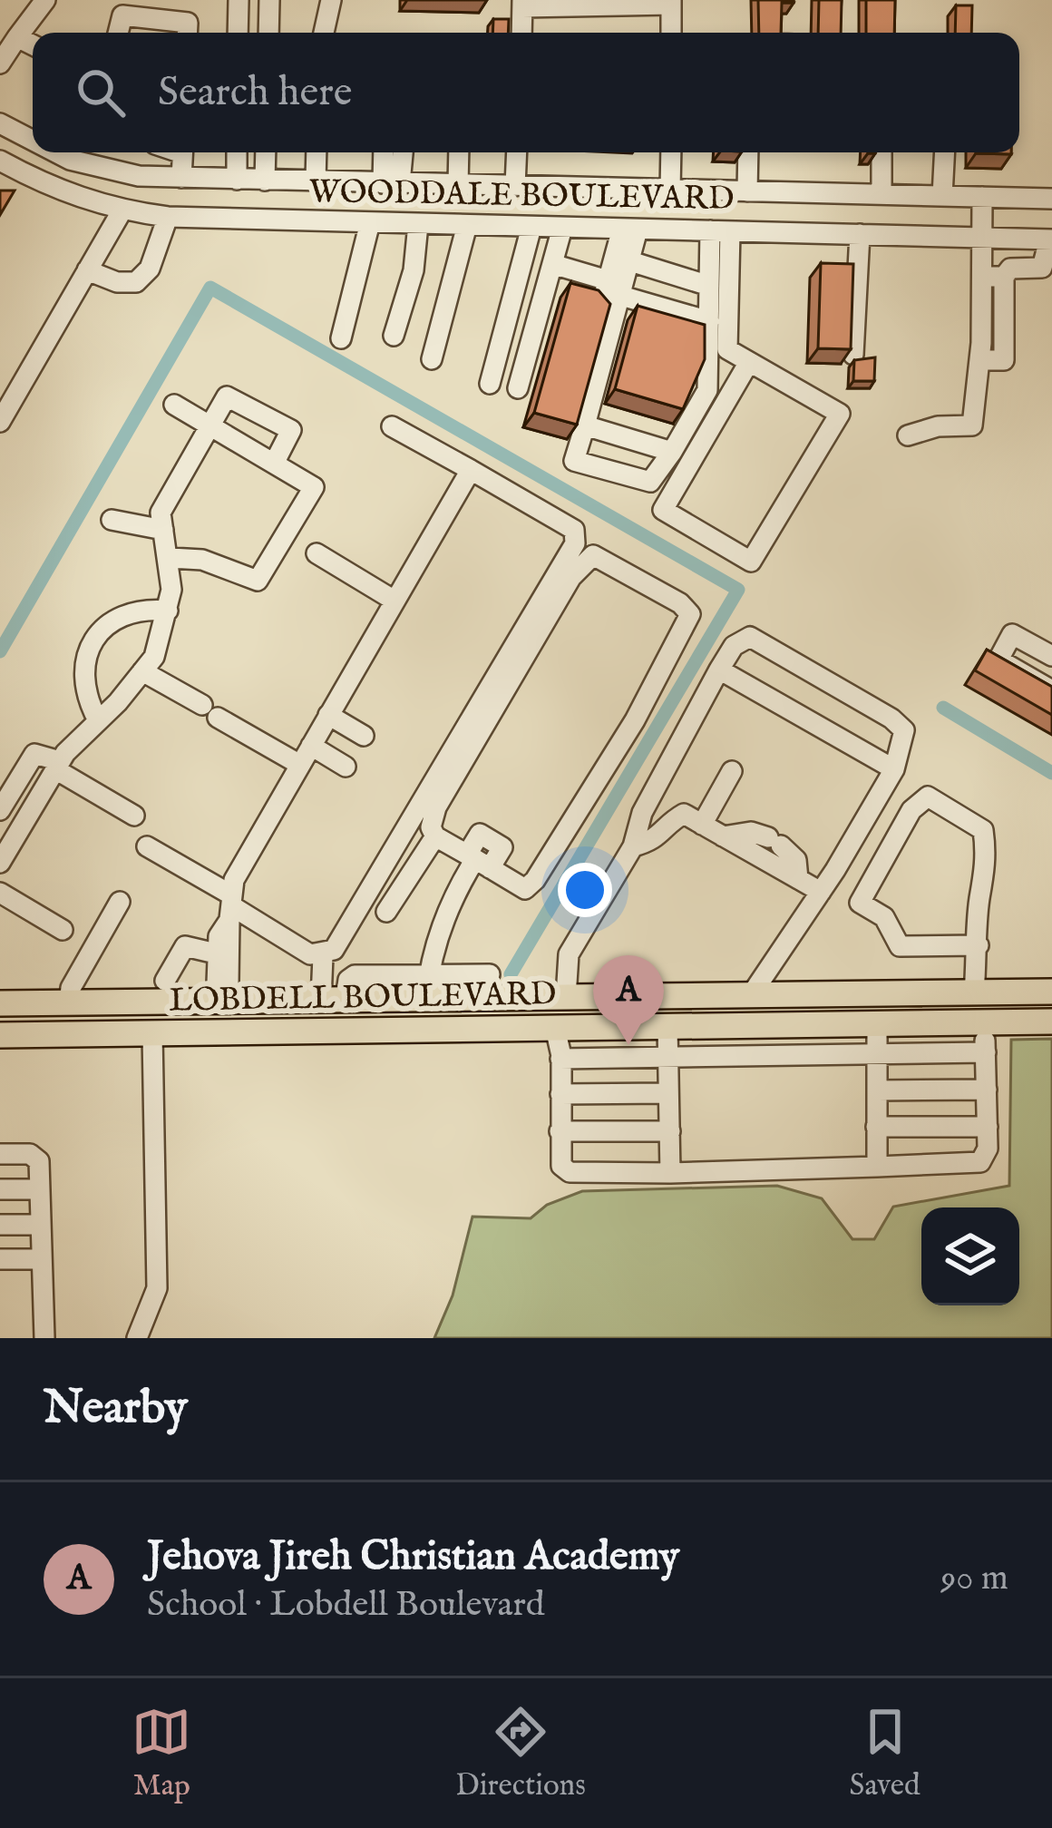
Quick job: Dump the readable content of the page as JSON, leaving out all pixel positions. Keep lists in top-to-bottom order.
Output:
{
  "streets": {
    "main road": ["LOBDELL BOULEVARD"],
    "street": ["WOODDALE BOULEVARD"]
  },
  "page": {
    "search": "Search here",
    "pins": "A",
    "heading": "Nearby",
    "list": [
      {
        "mark": "A",
        "name": "Jehova Jireh Christian Academy",
        "note": "School · Lobdell Boulevard",
        "value": "90 m"
      }
    ],
    "nav": ["Map", "Directions", "Saved"]
  }
}
